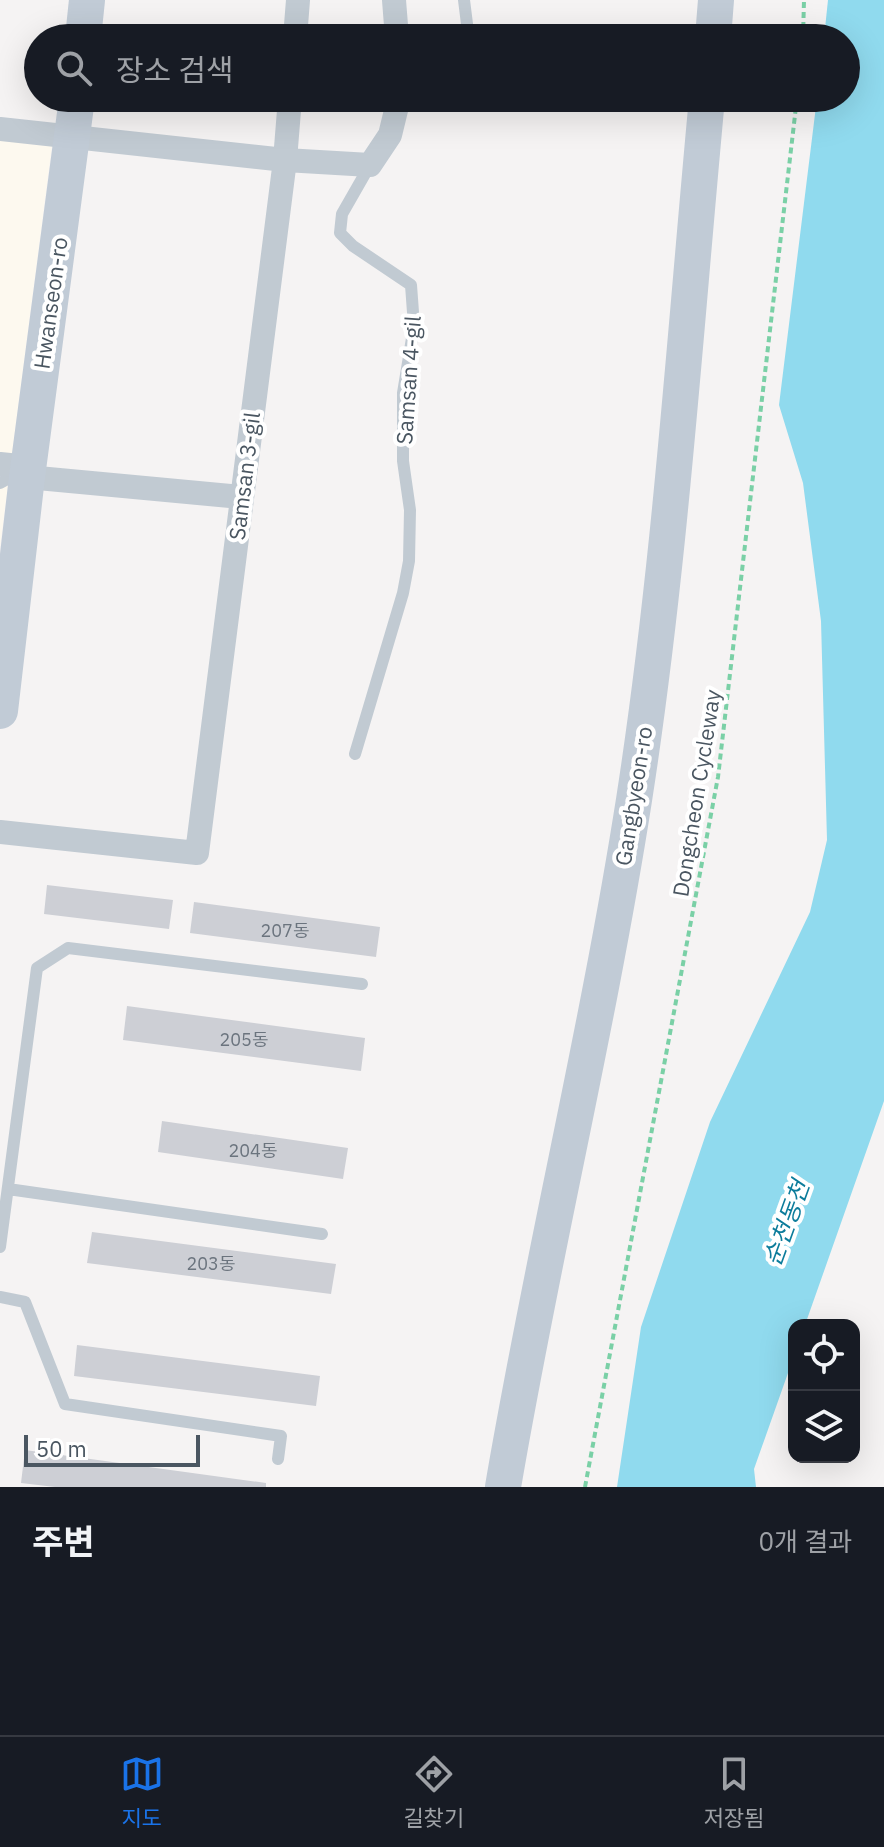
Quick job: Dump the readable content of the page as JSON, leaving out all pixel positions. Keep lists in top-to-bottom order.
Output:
{
  "streets": {
    "main road": ["Hwanseon-ro", "Gangbyeon-ro"],
    "street": ["Samsan 4-gil", "Samsan 3-gil"],
    "path": ["Dongcheon Cycleway"]
  },
  "water": ["순천동천"],
  "house_numbers": [
    "207동",
    "205동",
    "204동",
    "203동"
  ],
  "scale_bar": "50 m",
  "page": {
    "search": "장소 검색",
    "scale": "50 m",
    "heading": ["주변", "0개 결과"],
    "nav": ["지도", "길찾기", "저장됨"]
  }
}
